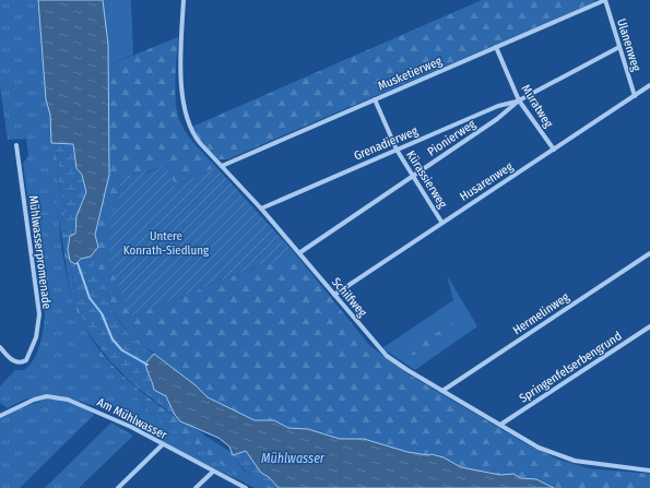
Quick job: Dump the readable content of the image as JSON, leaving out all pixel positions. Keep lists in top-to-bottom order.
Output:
{
  "streets": {
    "street": [
      "Ulanenweg",
      "Musketierweg",
      "Muratweg",
      "Pionierweg",
      "Grenadierweg",
      "Kürassierweg",
      "Husarenweg",
      "Mühlwasserpromenade",
      "Schilfweg",
      "Hermelinweg",
      "Springenfelserbengrund",
      "Am Mühlwasser"
    ]
  },
  "crossings": [
    ["Ulanenweg", "Musketierweg"],
    ["Ulanenweg", "Pionierweg"],
    ["Ulanenweg", "Husarenweg"],
    ["Musketierweg", "Muratweg"],
    ["Musketierweg", "Kürassierweg"],
    ["Musketierweg", "Schilfweg"],
    ["Muratweg", "Pionierweg"],
    ["Muratweg", "Grenadierweg"],
    ["Muratweg", "Husarenweg"],
    ["Pionierweg", "Grenadierweg"],
    ["Pionierweg", "Kürassierweg"],
    ["Pionierweg", "Schilfweg"],
    ["Grenadierweg", "Kürassierweg"],
    ["Grenadierweg", "Schilfweg"],
    ["Kürassierweg", "Husarenweg"],
    ["Husarenweg", "Schilfweg"],
    ["Schilfweg", "Hermelinweg"],
    ["Schilfweg", "Springenfelserbengrund"]
  ],
  "water": ["Mühlwasser"],
  "parks": ["Untere Konrath-Siedlung"]
}
